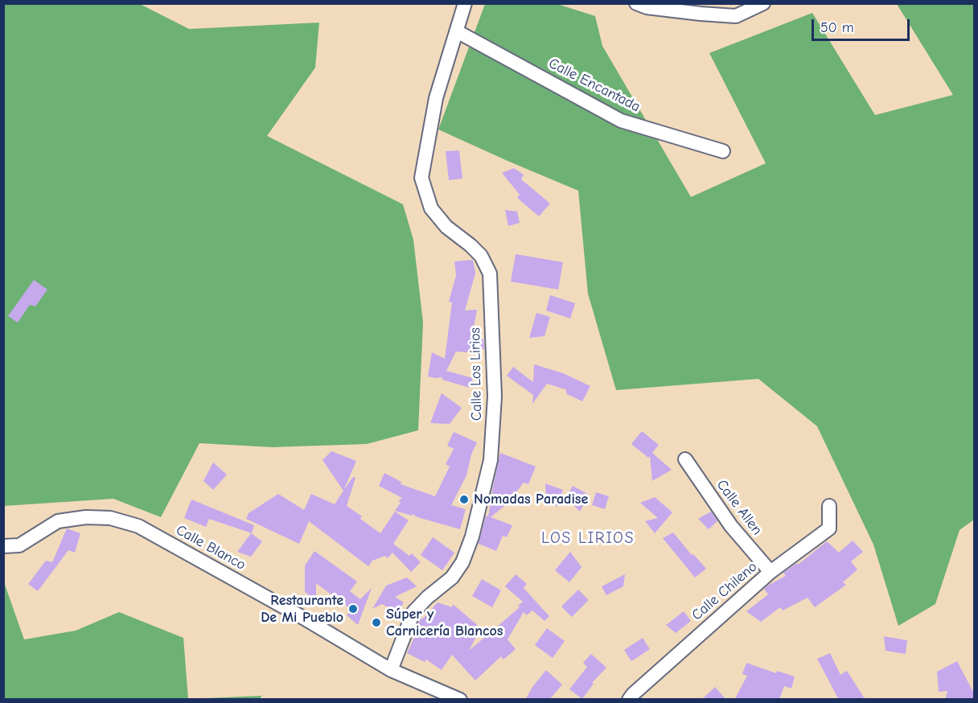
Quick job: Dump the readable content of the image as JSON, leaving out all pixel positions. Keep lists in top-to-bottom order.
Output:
{
  "streets": {
    "street": [
      "Calle Encantada",
      "Calle Los Lirios",
      "Calle Allen",
      "Calle Blanco",
      "Calle Chileno"
    ]
  },
  "crossings": [
    ["Calle Encantada", "Calle Los Lirios"],
    ["Calle Los Lirios", "Calle Blanco"],
    ["Calle Allen", "Calle Chileno"]
  ],
  "districts": ["LOS LIRIOS"],
  "places": ["Nomadas Paradise", "Restaurante De Mi Pueblo", "Súper y Carnicería Blancos"],
  "scale_bar": "50 m"
}
